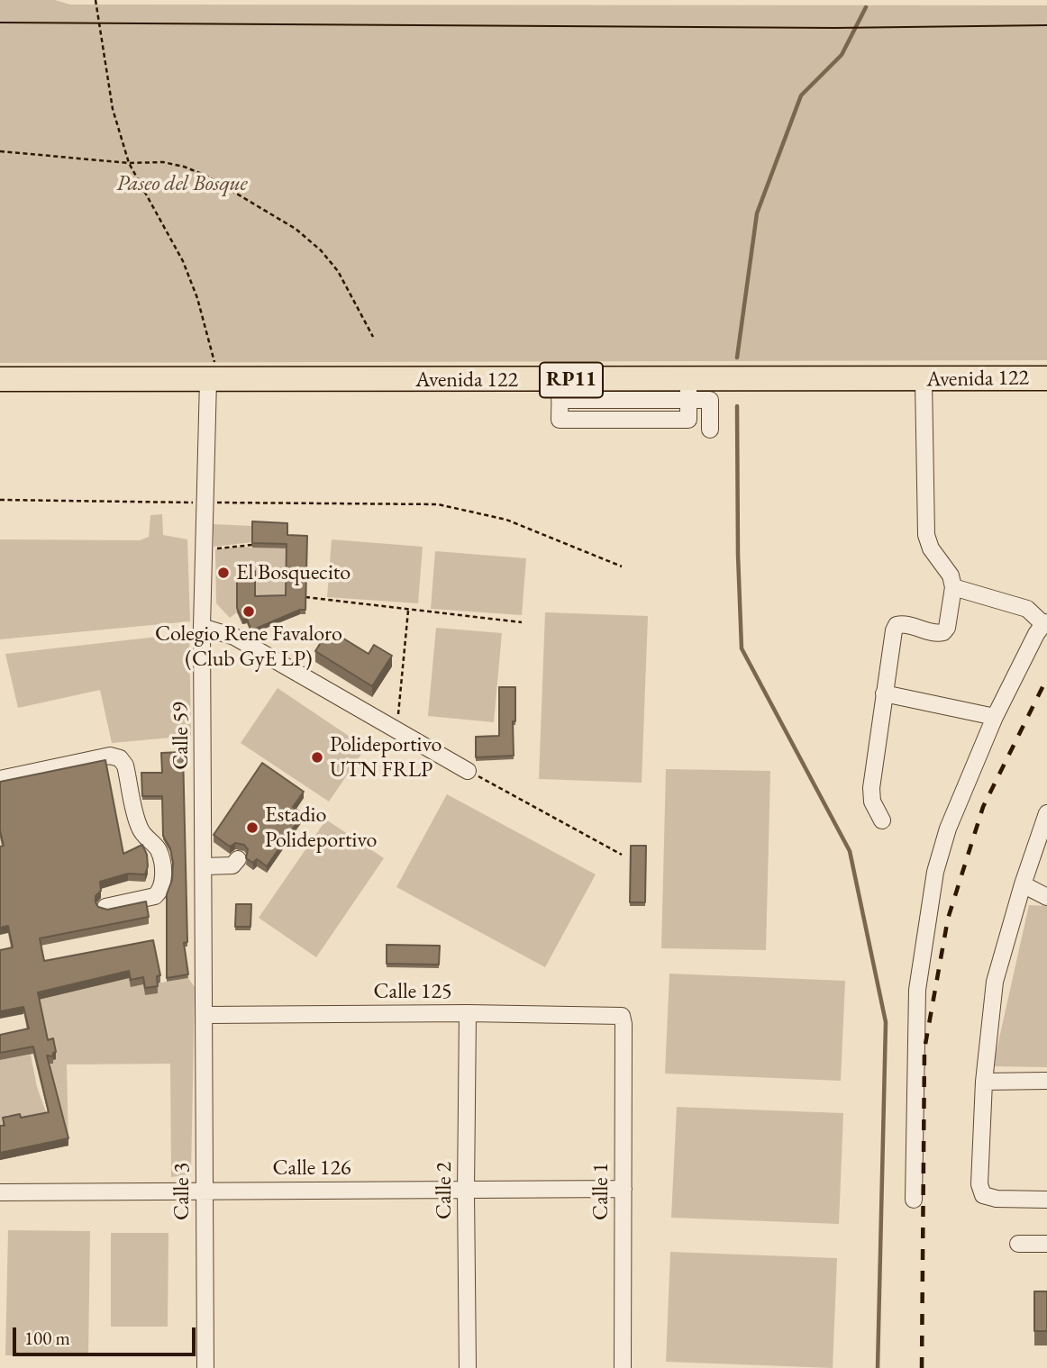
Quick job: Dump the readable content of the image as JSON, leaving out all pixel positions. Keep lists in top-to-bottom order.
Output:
{
  "streets": {
    "highway": ["Avenida 122", "RP11"],
    "street": [
      "Calle 59",
      "Calle 125",
      "Calle 126",
      "Calle 2",
      "Calle 3",
      "Calle 1"
    ]
  },
  "crossings": [
    ["Avenida 122", "Calle 59"],
    ["Calle 59", "Calle 125"],
    ["Calle 59", "Calle 3"],
    ["Calle 125", "Calle 2"],
    ["Calle 125", "Calle 3"],
    ["Calle 125", "Calle 1"],
    ["Calle 126", "Calle 2"],
    ["Calle 126", "Calle 3"],
    ["Calle 126", "Calle 1"]
  ],
  "parks": ["Paseo del Bosque"],
  "places": [
    "El Bosquecito",
    "Colegio Rene Favaloro (Club GyE LP)",
    "Polideportivo UTN FRLP",
    "Estadio Polideportivo"
  ],
  "scale_bar": "100 m"
}
